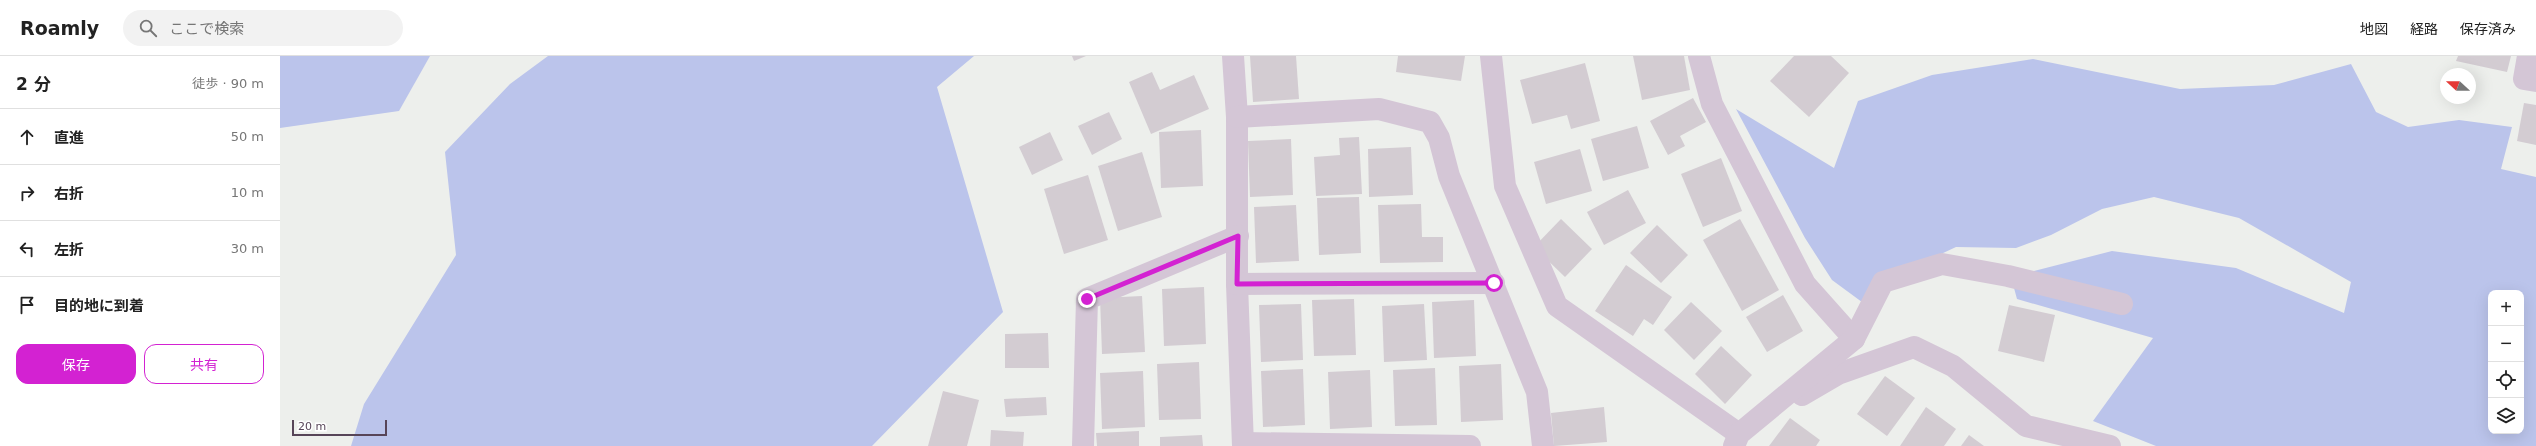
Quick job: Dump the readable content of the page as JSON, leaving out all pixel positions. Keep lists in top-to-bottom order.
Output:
{
  "scale_bar": "20 m",
  "north": "left",
  "page": {
    "header": "Roamly",
    "search": "ここで検索",
    "nav": ["地図", "経路", "保存済み"],
    "heading": ["2 分", "徒歩 · 90 m"],
    "list": [
      ["直進", "50 m"],
      ["右折", "10 m"],
      ["左折", "30 m"],
      "目的地に到着"
    ],
    "map_buttons": ["+", "−"],
    "buttons": ["保存", "共有"],
    "scale": "20 m"
  }
}
